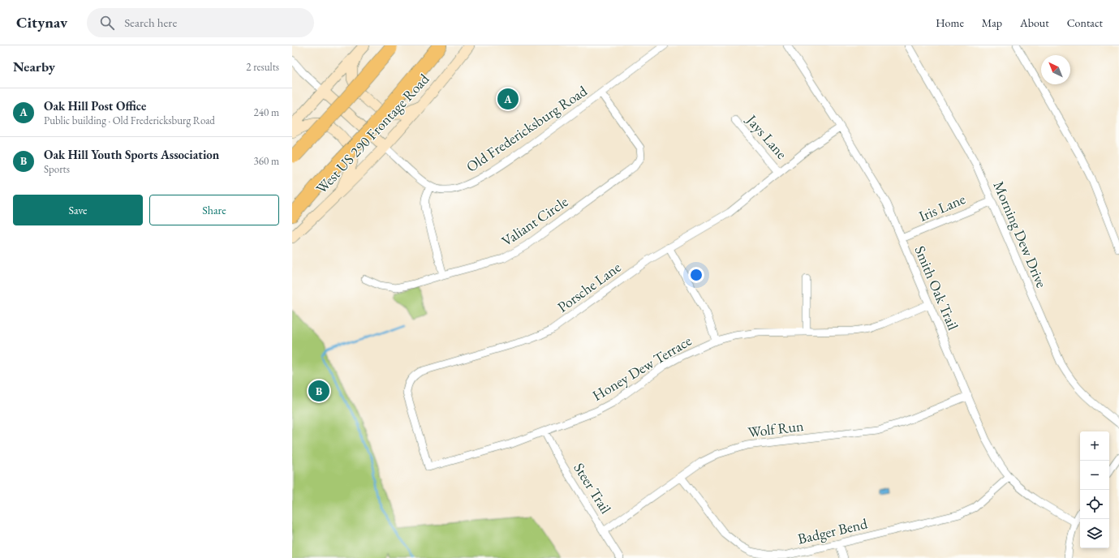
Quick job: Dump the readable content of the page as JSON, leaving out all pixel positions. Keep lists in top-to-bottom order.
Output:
{
  "streets": {
    "main road": ["West US 290 Frontage Road"],
    "street": [
      "Old Fredericksburg Road",
      "Jays Lane",
      "Iris Lane",
      "Valiant Circle",
      "Morning Dew Drive",
      "Porsche Lane",
      "Smith Oak Trail",
      "Honey Dew Terrace",
      "Wolf Run",
      "Steer Trail",
      "Badger Bend"
    ]
  },
  "crossings": [
    ["Old Fredericksburg Road", "West US 290 Frontage Road"],
    ["Old Fredericksburg Road", "Valiant Circle"],
    ["Jays Lane", "Porsche Lane"],
    ["Iris Lane", "Morning Dew Drive"],
    ["Iris Lane", "Smith Oak Trail"],
    ["Porsche Lane", "Smith Oak Trail"],
    ["Porsche Lane", "Honey Dew Terrace"],
    ["Smith Oak Trail", "Honey Dew Terrace"],
    ["Smith Oak Trail", "Wolf Run"],
    ["Smith Oak Trail", "Badger Bend"],
    ["Honey Dew Terrace", "Steer Trail"],
    ["Wolf Run", "Steer Trail"],
    ["Wolf Run", "Badger Bend"]
  ],
  "north": "top left",
  "page": {
    "header": "Citynav",
    "search": "Search here",
    "nav": [
      "Home",
      "Map",
      "About",
      "Contact"
    ],
    "heading": ["Nearby", "2 results"],
    "pins": ["A", "B"],
    "list": [
      {
        "mark": "A",
        "name": "Oak Hill Post Office",
        "note": "Public building · Old Fredericksburg Road",
        "value": "240 m"
      },
      {
        "mark": "B",
        "name": "Oak Hill Youth Sports Association",
        "note": "Sports",
        "value": "360 m"
      }
    ],
    "buttons": ["Save", "Share"],
    "map_buttons": ["+", "−"]
  }
}
